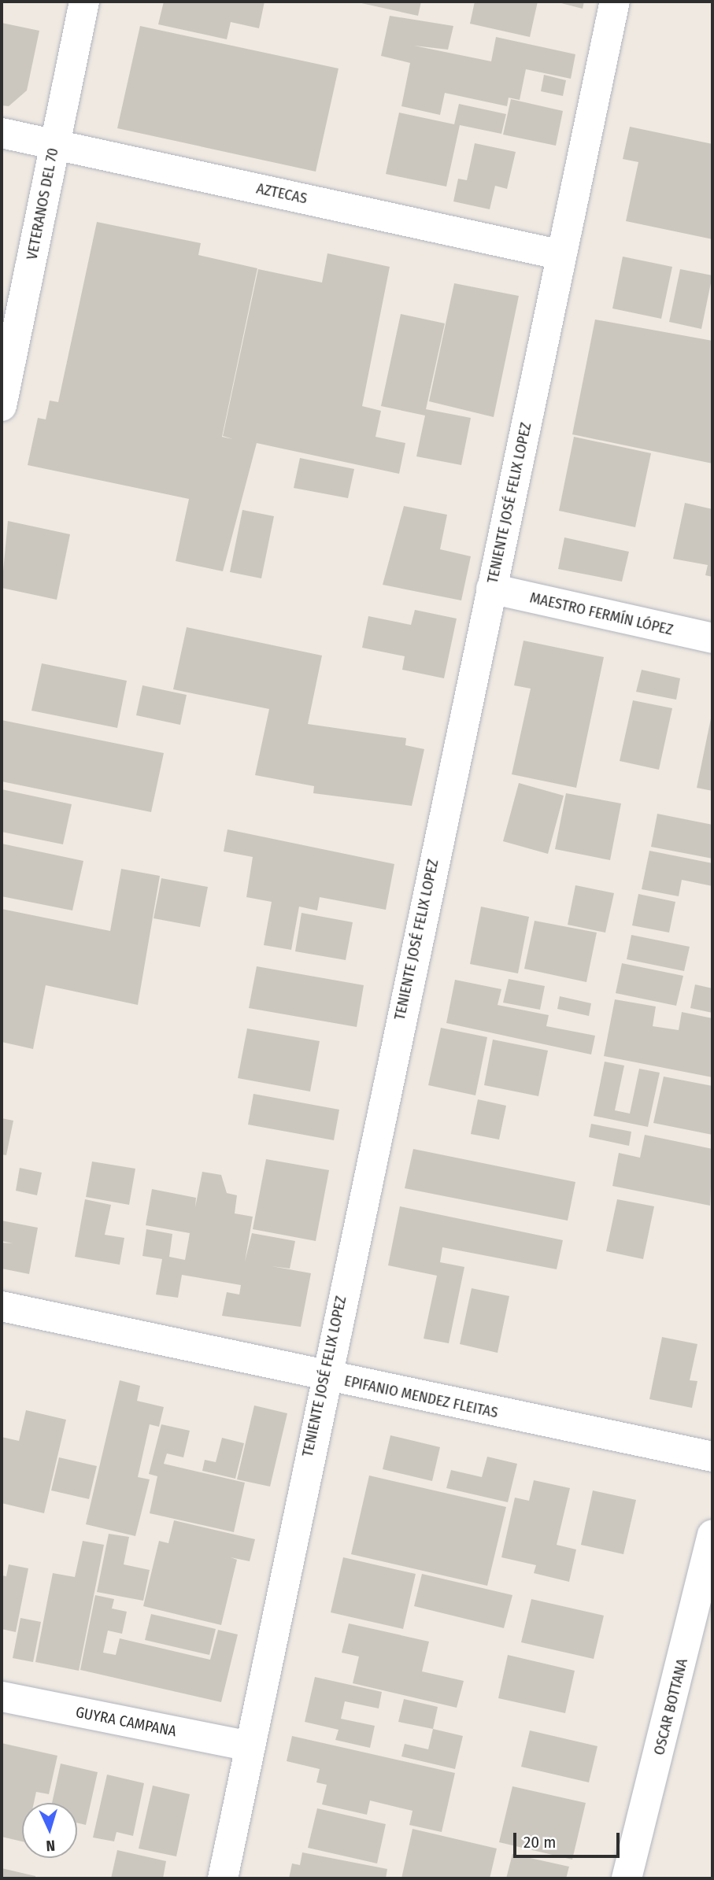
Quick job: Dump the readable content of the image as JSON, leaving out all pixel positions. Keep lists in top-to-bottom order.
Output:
{
  "streets": {
    "street": [
      "AZTECAS",
      "VETERANOS DEL 70",
      "TENIENTE JOSÉ FELIX LOPEZ",
      "MAESTRO FERMÍN LÓPEZ",
      "EPIFANIO MENDEZ FLEITAS",
      "OSCAR BOTTANA",
      "GUYRA CAMPANA"
    ]
  },
  "crossings": [
    ["AZTECAS", "VETERANOS DEL 70"],
    ["AZTECAS", "TENIENTE JOSÉ FELIX LOPEZ"],
    ["TENIENTE JOSÉ FELIX LOPEZ", "MAESTRO FERMÍN LÓPEZ"],
    ["TENIENTE JOSÉ FELIX LOPEZ", "EPIFANIO MENDEZ FLEITAS"],
    ["TENIENTE JOSÉ FELIX LOPEZ", "GUYRA CAMPANA"]
  ],
  "scale_bar": "20 m",
  "north": "bottom"
}
